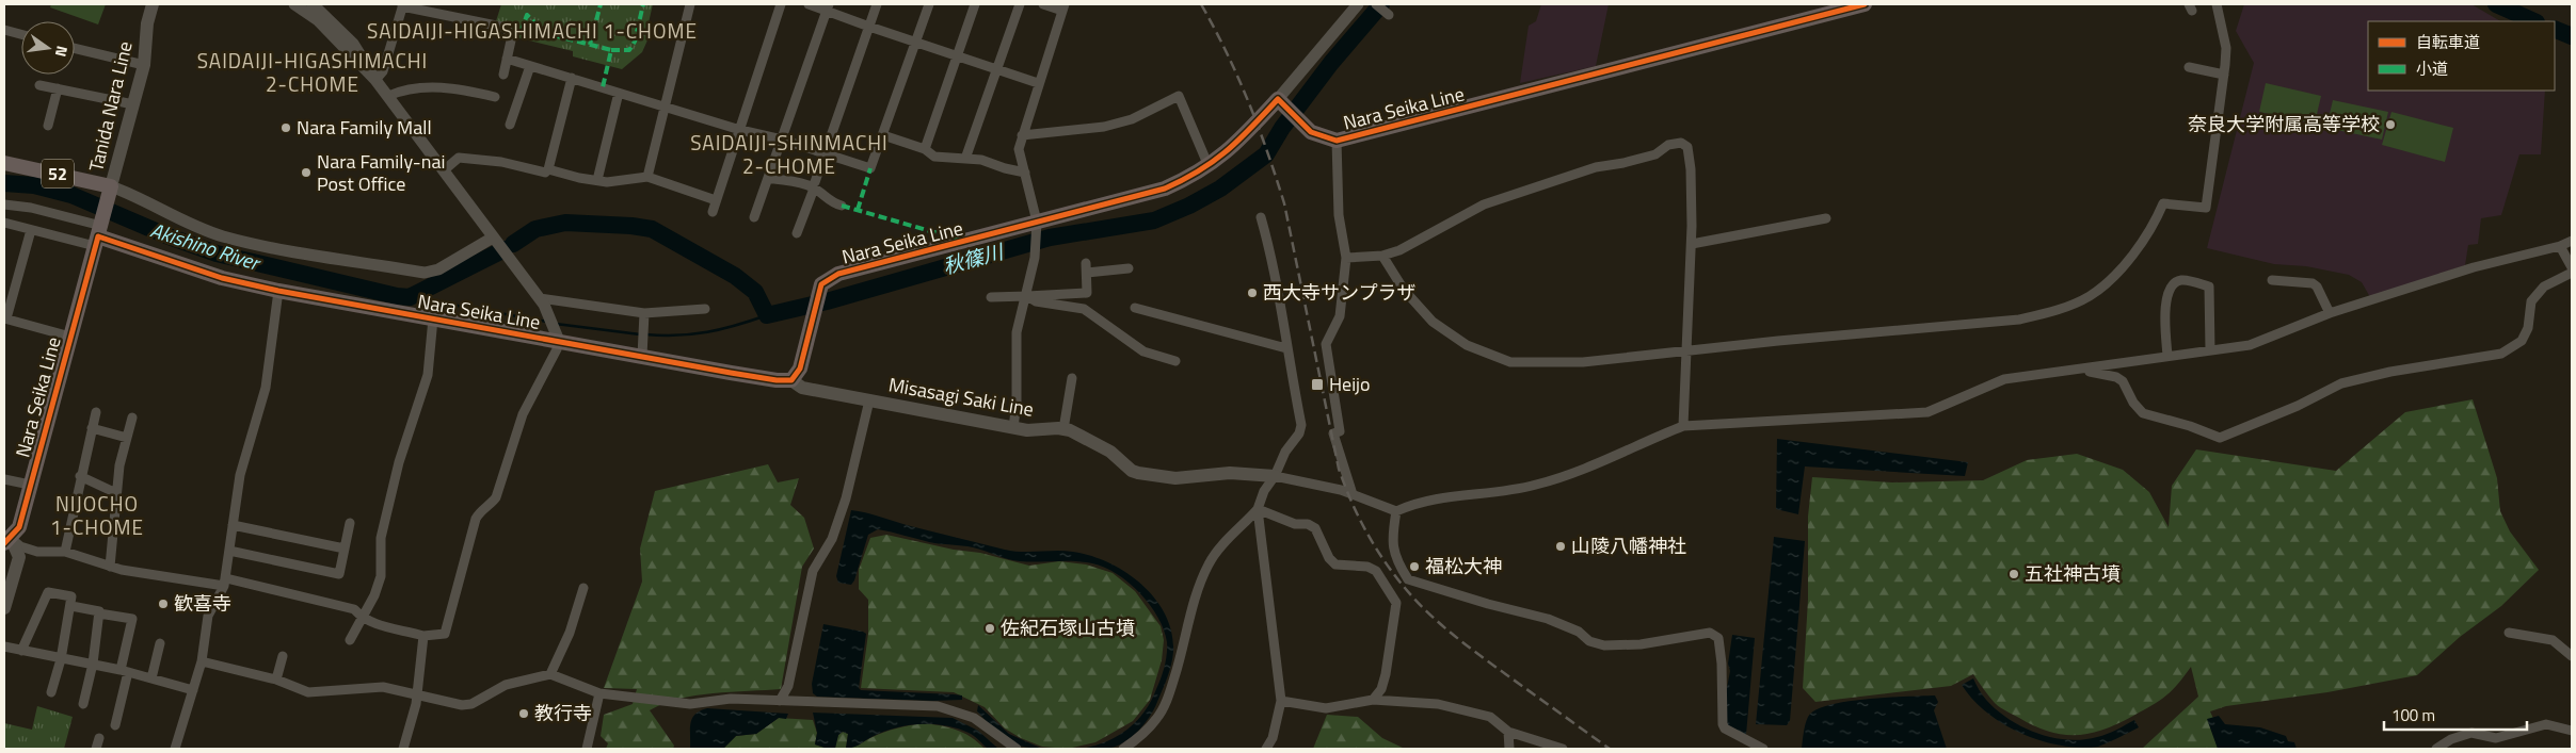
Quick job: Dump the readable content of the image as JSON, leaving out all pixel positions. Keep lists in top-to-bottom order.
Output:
{
  "streets": {
    "main road": [
      "Tanida Nara Line",
      "Nara Seika Line",
      "52",
      "Misasagi Saki Line"
    ]
  },
  "crossings": [
    ["Tanida Nara Line", "Nara Seika Line"],
    ["Tanida Nara Line", "52"],
    ["Nara Seika Line", "52"],
    ["Nara Seika Line", "Misasagi Saki Line"]
  ],
  "districts": [
    "SAIDAIJI-HIGASHIMACHI 1-CHOME",
    "SAIDAIJI-HIGASHIMACHI 2-CHOME",
    "SAIDAIJI-SHINMACHI 2-CHOME",
    "NIJOCHO 1-CHOME"
  ],
  "water": ["Akishino River", "秋篠川"],
  "places": {
    "other": [
      "奈良大学附属高等学校",
      "Nara Family Mall",
      "Nara Family-nai Post Office",
      "西大寺サンプラザ",
      "山陵八幡神社",
      "福松大神",
      "五社神古墳",
      "歓喜寺",
      "佐紀石塚山古墳",
      "教行寺"
    ],
    "transit": ["Heijo"]
  },
  "legend": ["自転車道", "小道"],
  "scale_bar": "100 m",
  "north": "right"
}
